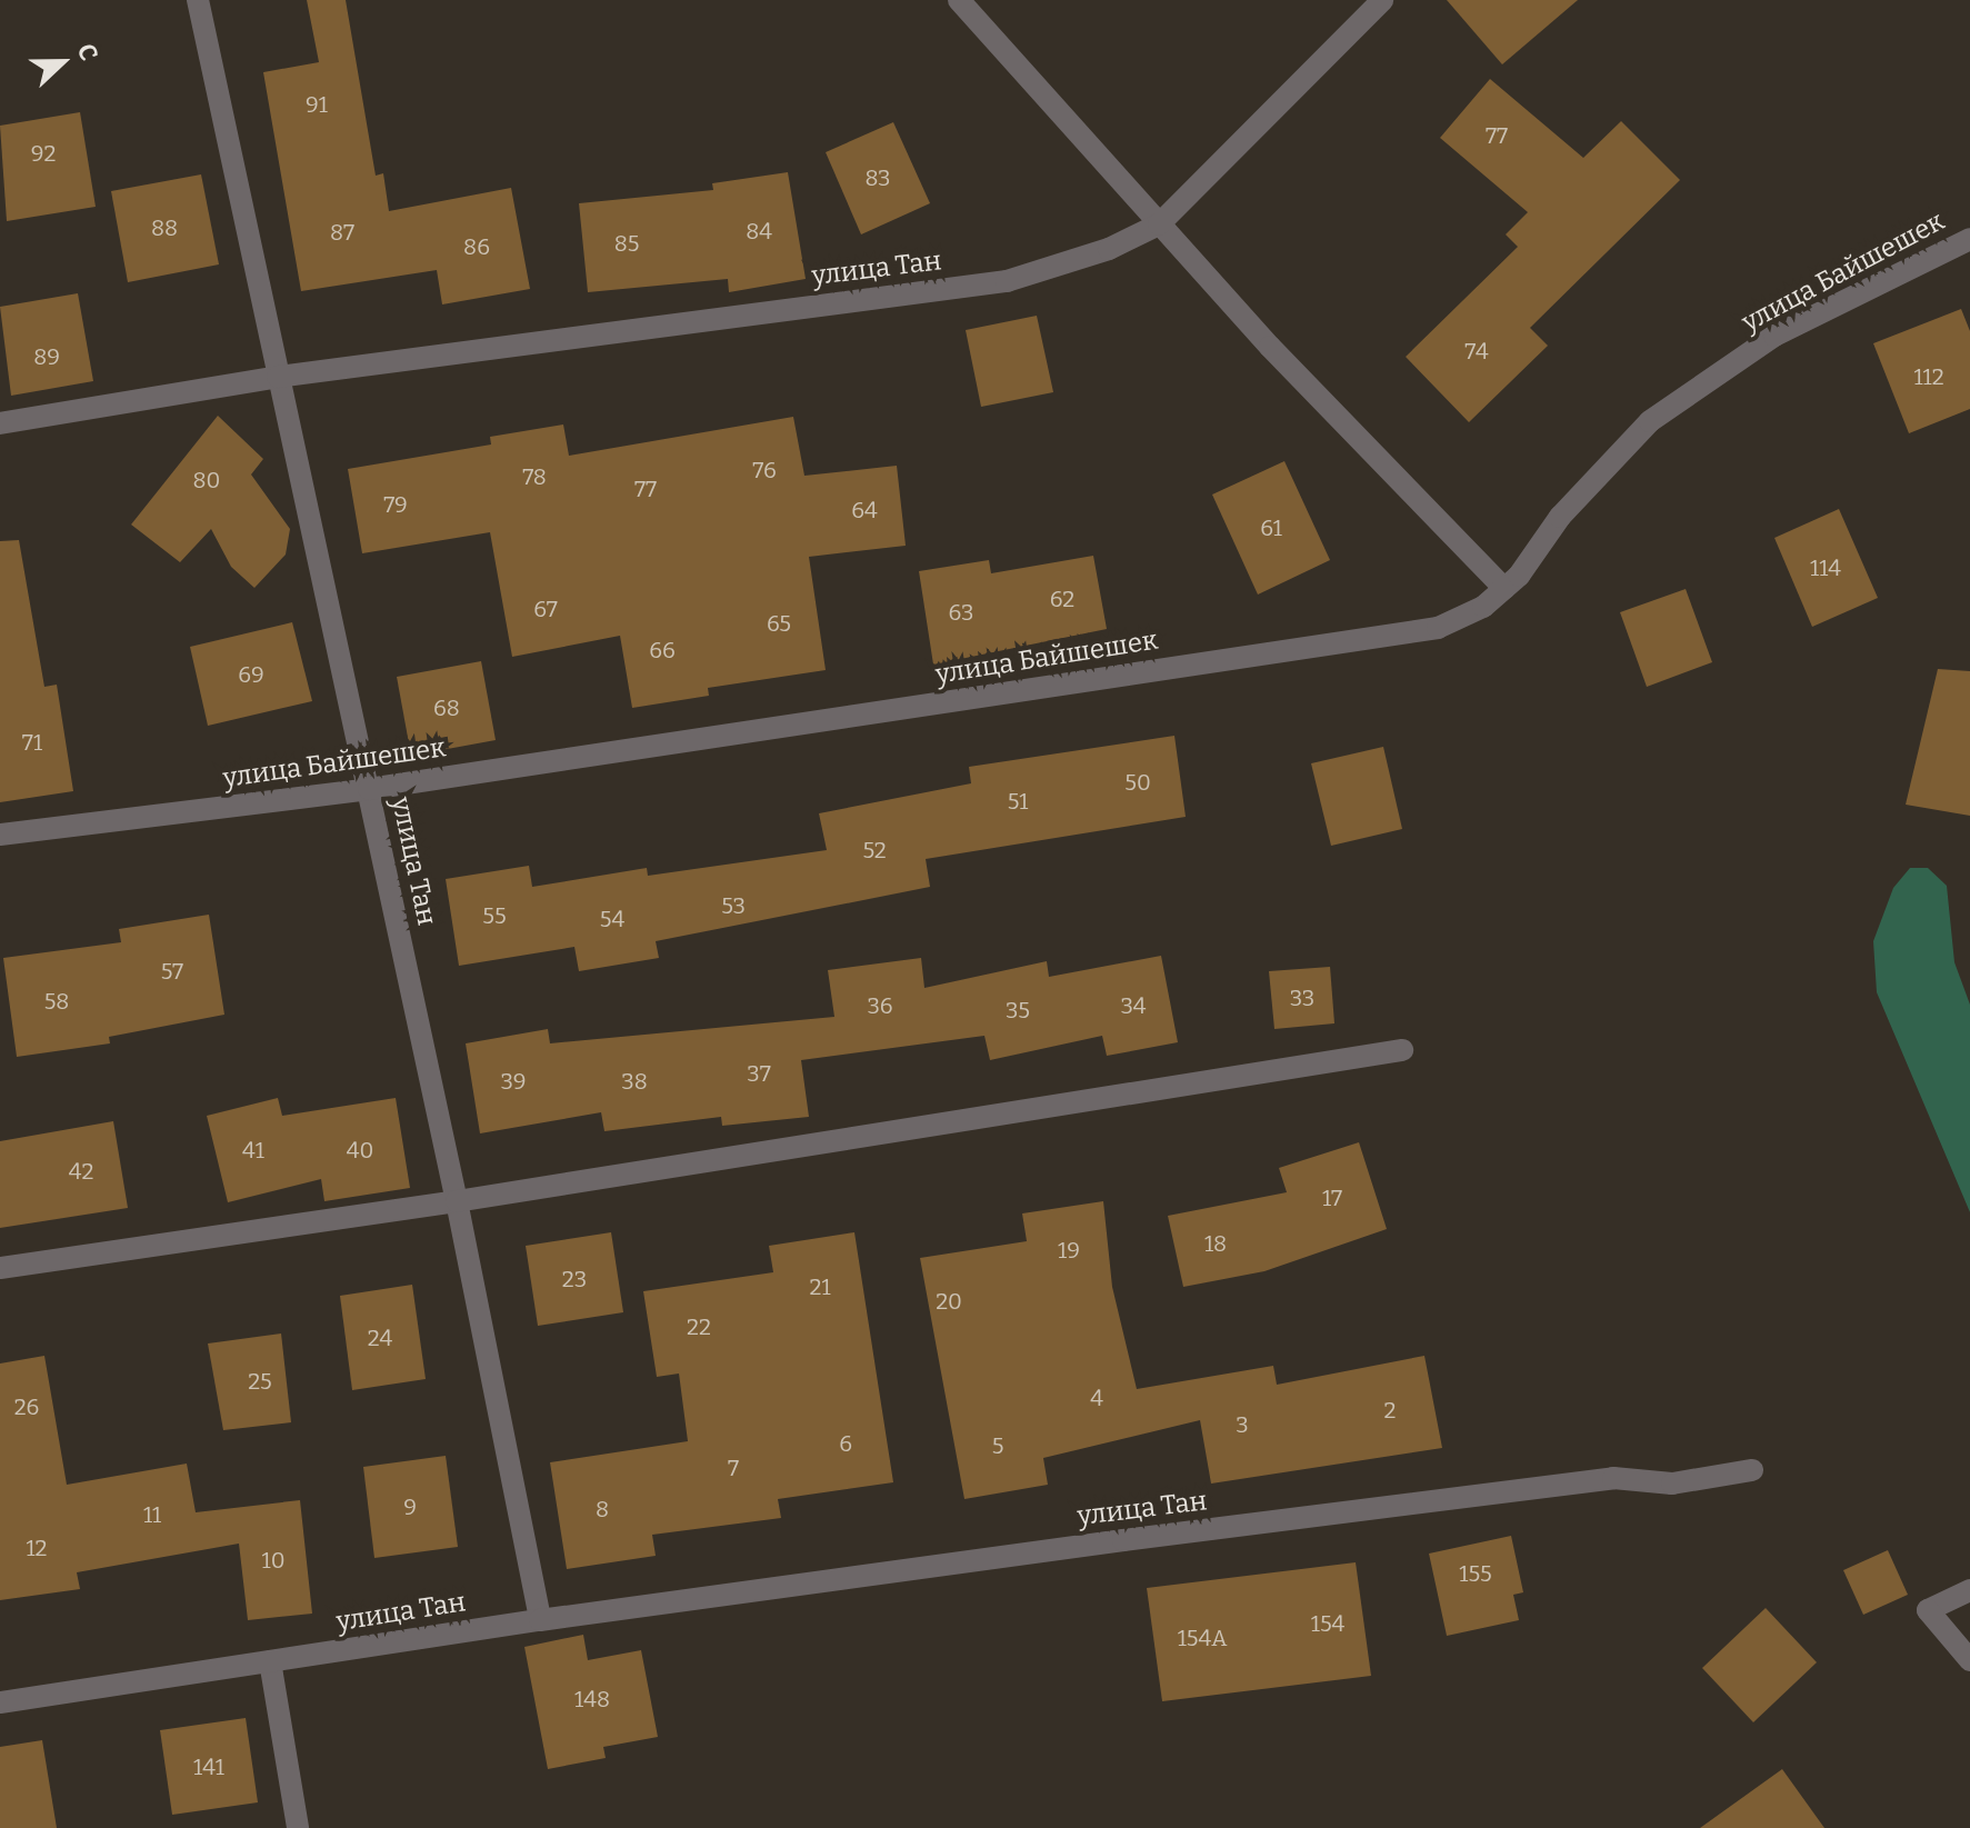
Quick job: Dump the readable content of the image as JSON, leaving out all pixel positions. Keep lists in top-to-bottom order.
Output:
{
  "streets": {
    "street": ["улица Тан", "улица Байшешек"]
  },
  "crossings": [
    ["улица Тан", "улица Байшешек"]
  ],
  "house_numbers": [
    "91",
    "77",
    "92",
    "83",
    "88",
    "84",
    "87",
    "85",
    "86",
    "74",
    "89",
    "112",
    "76",
    "78",
    "80",
    "77",
    "79",
    "64",
    "61",
    "114",
    "62",
    "67",
    "63",
    "65",
    "66",
    "69",
    "68",
    "71",
    "50",
    "51",
    "52",
    "53",
    "55",
    "54",
    "57",
    "33",
    "58",
    "36",
    "34",
    "35",
    "37",
    "39",
    "38",
    "41",
    "40",
    "42",
    "17",
    "18",
    "19",
    "23",
    "21",
    "20",
    "22",
    "24",
    "25",
    "4",
    "26",
    "2",
    "3",
    "6",
    "5",
    "7",
    "9",
    "8",
    "11",
    "12",
    "10",
    "155",
    "154",
    "154А",
    "148",
    "141"
  ],
  "north": "right"
}
